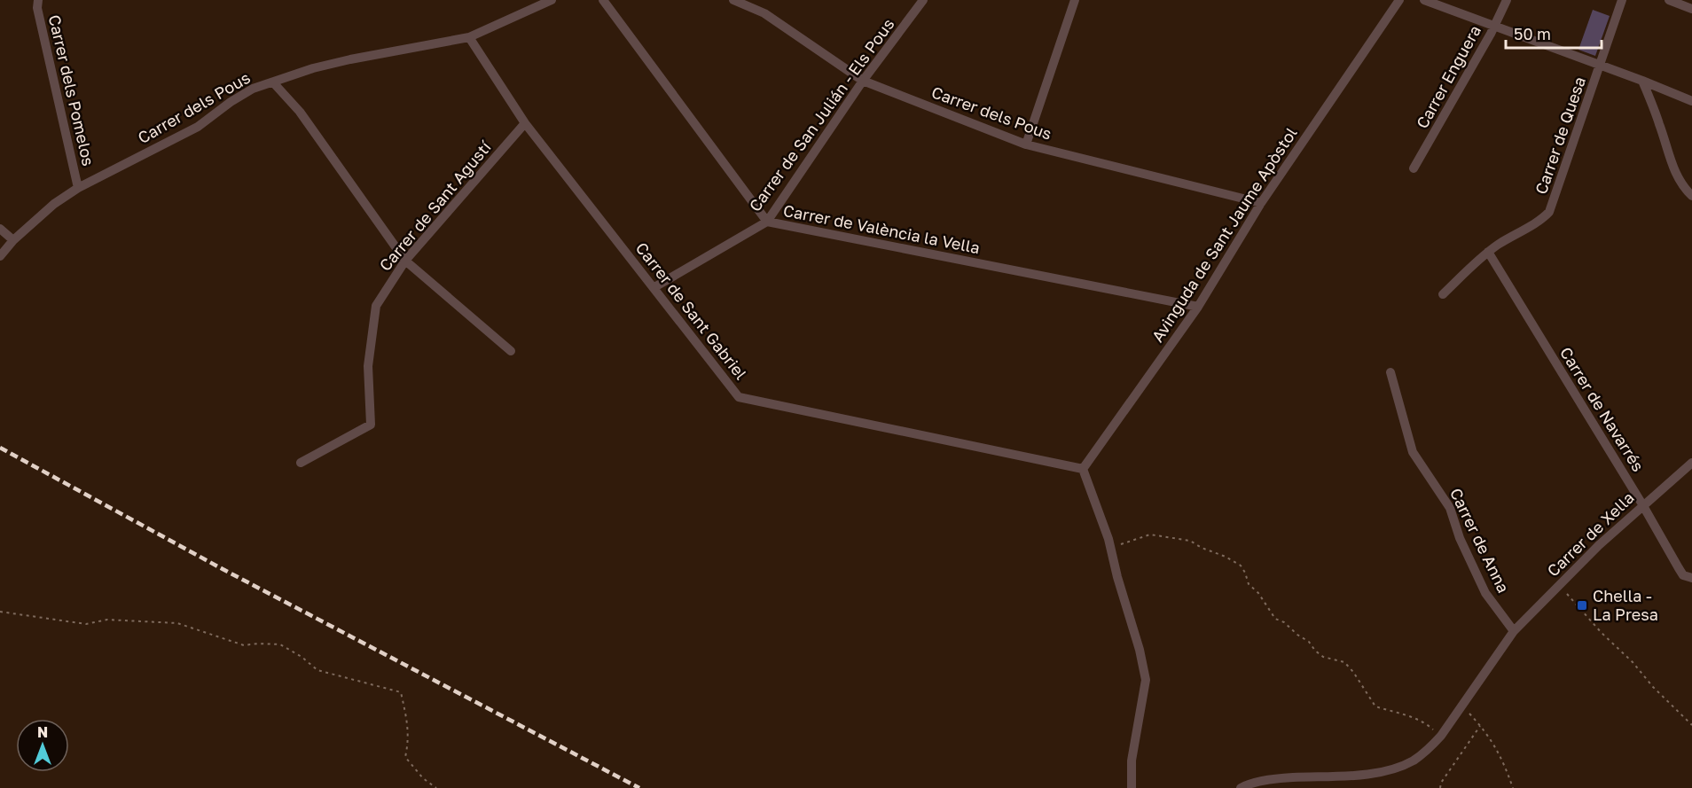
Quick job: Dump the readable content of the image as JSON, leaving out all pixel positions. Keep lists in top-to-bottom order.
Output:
{
  "streets": {
    "street": [
      "Carrer Enguera",
      "Carrer dels Pomelos",
      "Carrer dels Pous",
      "Carrer de San Julián - Els Pous",
      "Carrer de Quesa",
      "Carrer de Sant Agustí",
      "Carrer de València la Vella",
      "Avinguda de Sant Jaume Apòstol",
      "Carrer de Sant Gabriel",
      "Carrer de Navarrés",
      "Carrer de Xella",
      "Carrer de Anna"
    ]
  },
  "crossings": [
    ["Carrer dels Pomelos", "Carrer dels Pous"],
    ["Carrer dels Pous", "Carrer de San Julián - Els Pous"],
    ["Carrer dels Pous", "Avinguda de Sant Jaume Apòstol"],
    ["Carrer dels Pous", "Carrer de Sant Gabriel"],
    ["Carrer de San Julián - Els Pous", "Carrer de València la Vella"],
    ["Carrer de San Julián - Els Pous", "Carrer de Sant Gabriel"],
    ["Carrer de Quesa", "Carrer de Navarrés"],
    ["Carrer de Sant Agustí", "Carrer de Sant Gabriel"],
    ["Carrer de València la Vella", "Avinguda de Sant Jaume Apòstol"],
    ["Avinguda de Sant Jaume Apòstol", "Carrer de Sant Gabriel"],
    ["Carrer de Navarrés", "Carrer de Xella"],
    ["Carrer de Xella", "Carrer de Anna"]
  ],
  "places": {
    "transit": ["Chella - La Presa"]
  },
  "scale_bar": "50 m",
  "north": "top"
}
